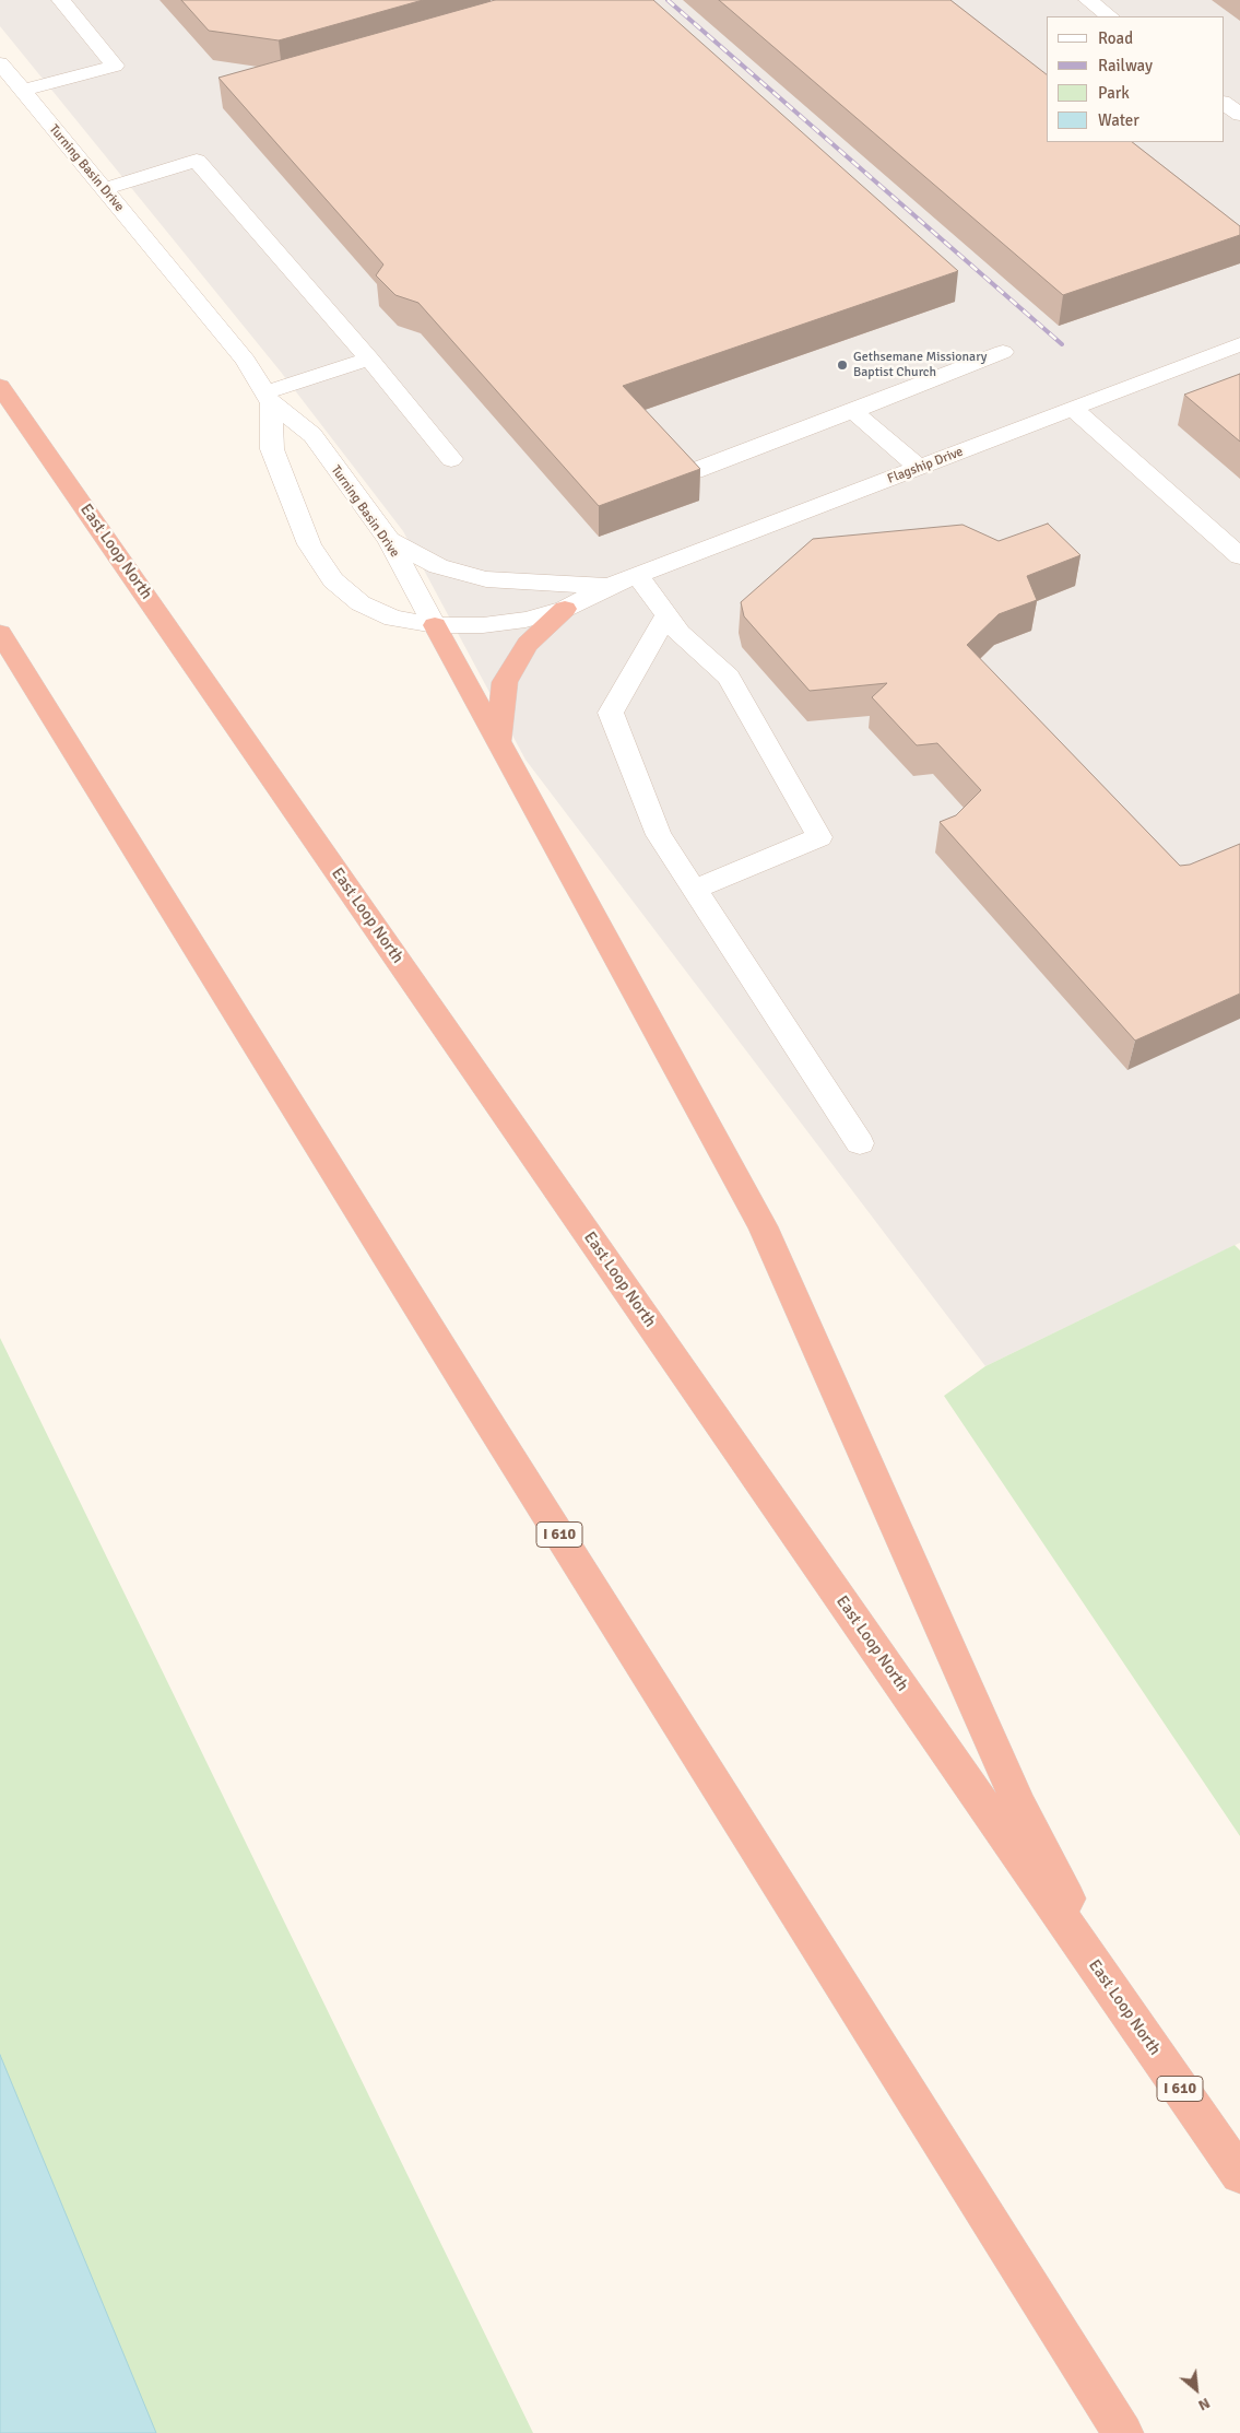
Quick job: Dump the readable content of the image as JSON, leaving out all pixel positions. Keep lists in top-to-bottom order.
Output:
{
  "streets": {
    "highway": ["East Loop North", "I 610"],
    "street": ["Turning Basin Drive", "Flagship Drive"]
  },
  "crossings": [
    ["Turning Basin Drive", "Flagship Drive"]
  ],
  "places": ["Gethsemane Missionary Baptist Church"],
  "legend": [
    "Road",
    "Railway",
    "Park",
    "Water"
  ],
  "north": "bottom right"
}
